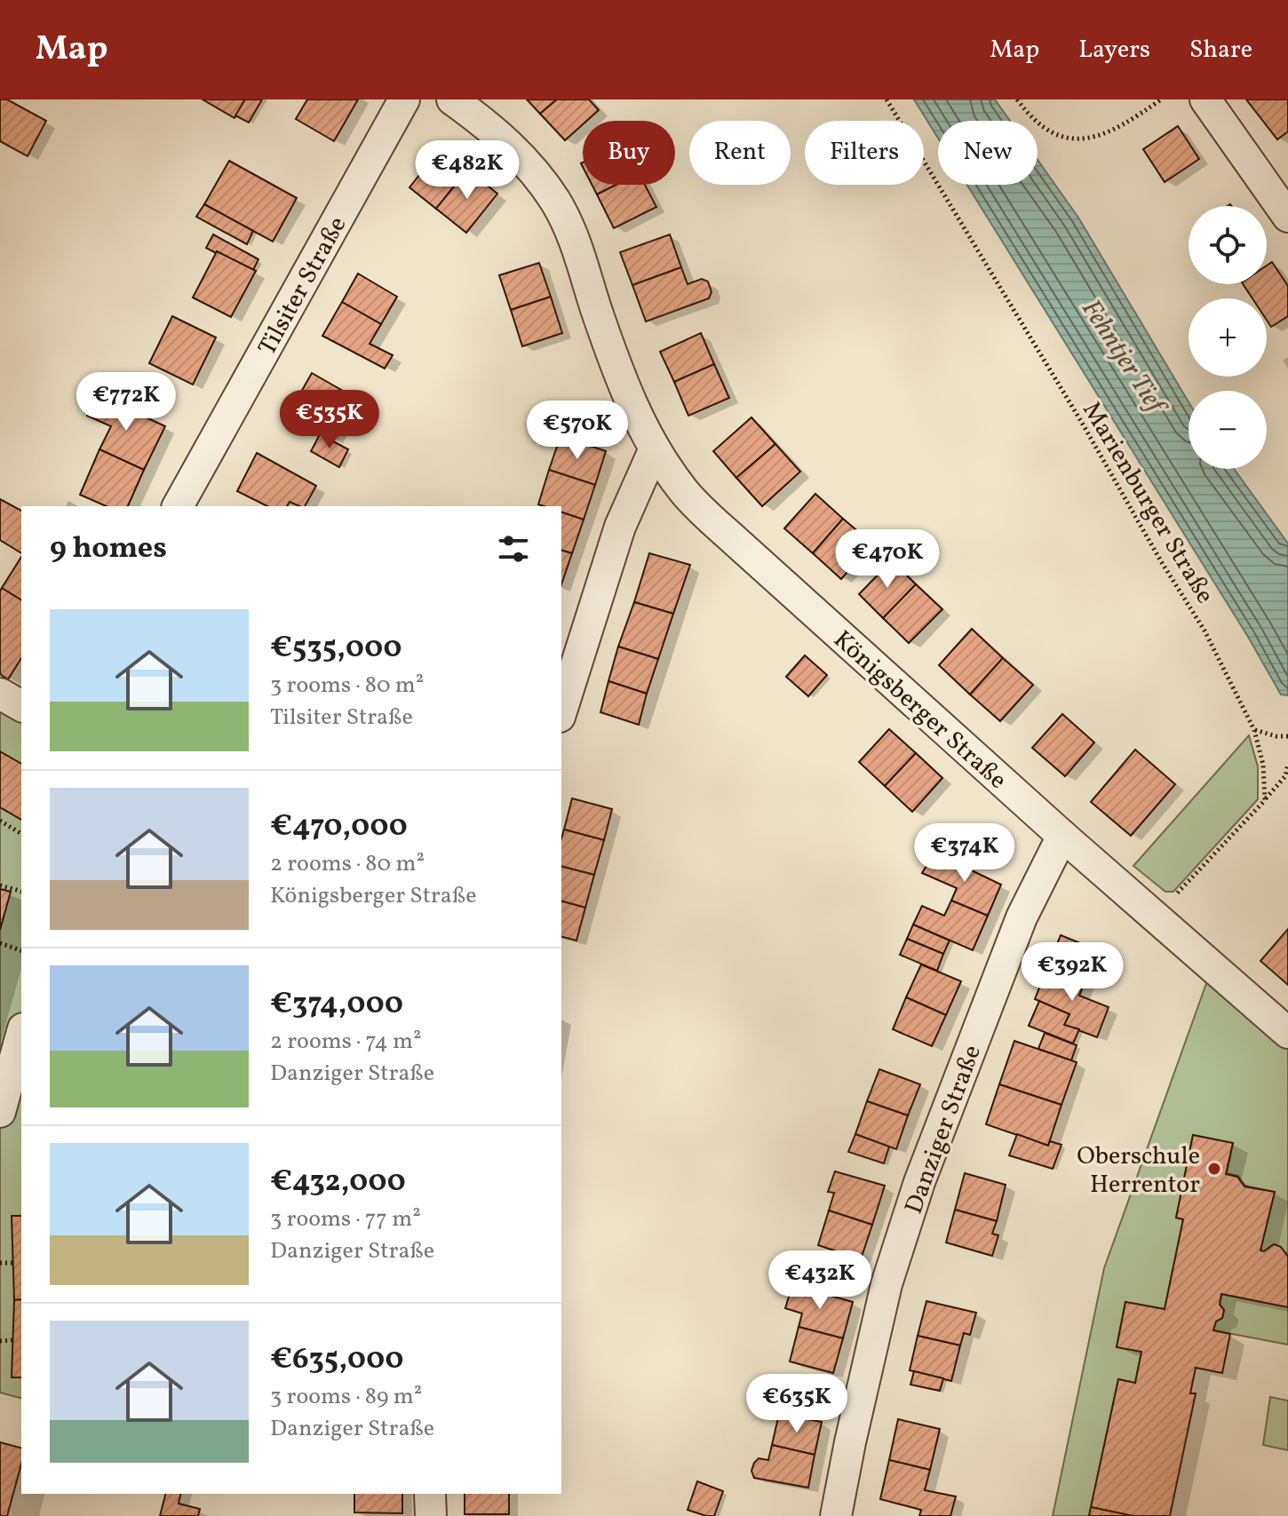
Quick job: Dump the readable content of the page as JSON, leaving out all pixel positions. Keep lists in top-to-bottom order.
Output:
{
  "streets": {
    "street": ["Tilsiter Straße", "Königsberger Straße", "Danziger Straße"],
    "path": ["Marienburger Straße"]
  },
  "crossings": [
    ["Königsberger Straße", "Danziger Straße"]
  ],
  "water": ["Fehntjer Tief"],
  "places": ["Oberschule Herrentor"],
  "page": {
    "header": "Map",
    "nav": ["Map", "Layers", "Share"],
    "chip": [
      "Buy",
      "Rent",
      "Filters",
      "New"
    ],
    "price": [
      "€482K",
      "€772K",
      "€535K",
      "€570K",
      "€470K",
      "€374K",
      "€392K",
      "€432K",
      "€635K"
    ],
    "map_buttons": ["+", "−"],
    "heading": "9 homes",
    "list": [
      {
        "name": "€535,000",
        "note": "3 rooms · 80 m² · Tilsiter Straße"
      },
      {
        "name": "€470,000",
        "note": "2 rooms · 80 m² · Königsberger Straße"
      },
      {
        "name": "€374,000",
        "note": "2 rooms · 74 m² · Danziger Straße"
      },
      {
        "name": "€432,000",
        "note": "3 rooms · 77 m² · Danziger Straße"
      },
      {
        "name": "€635,000",
        "note": "3 rooms · 89 m² · Danziger Straße"
      }
    ]
  }
}
